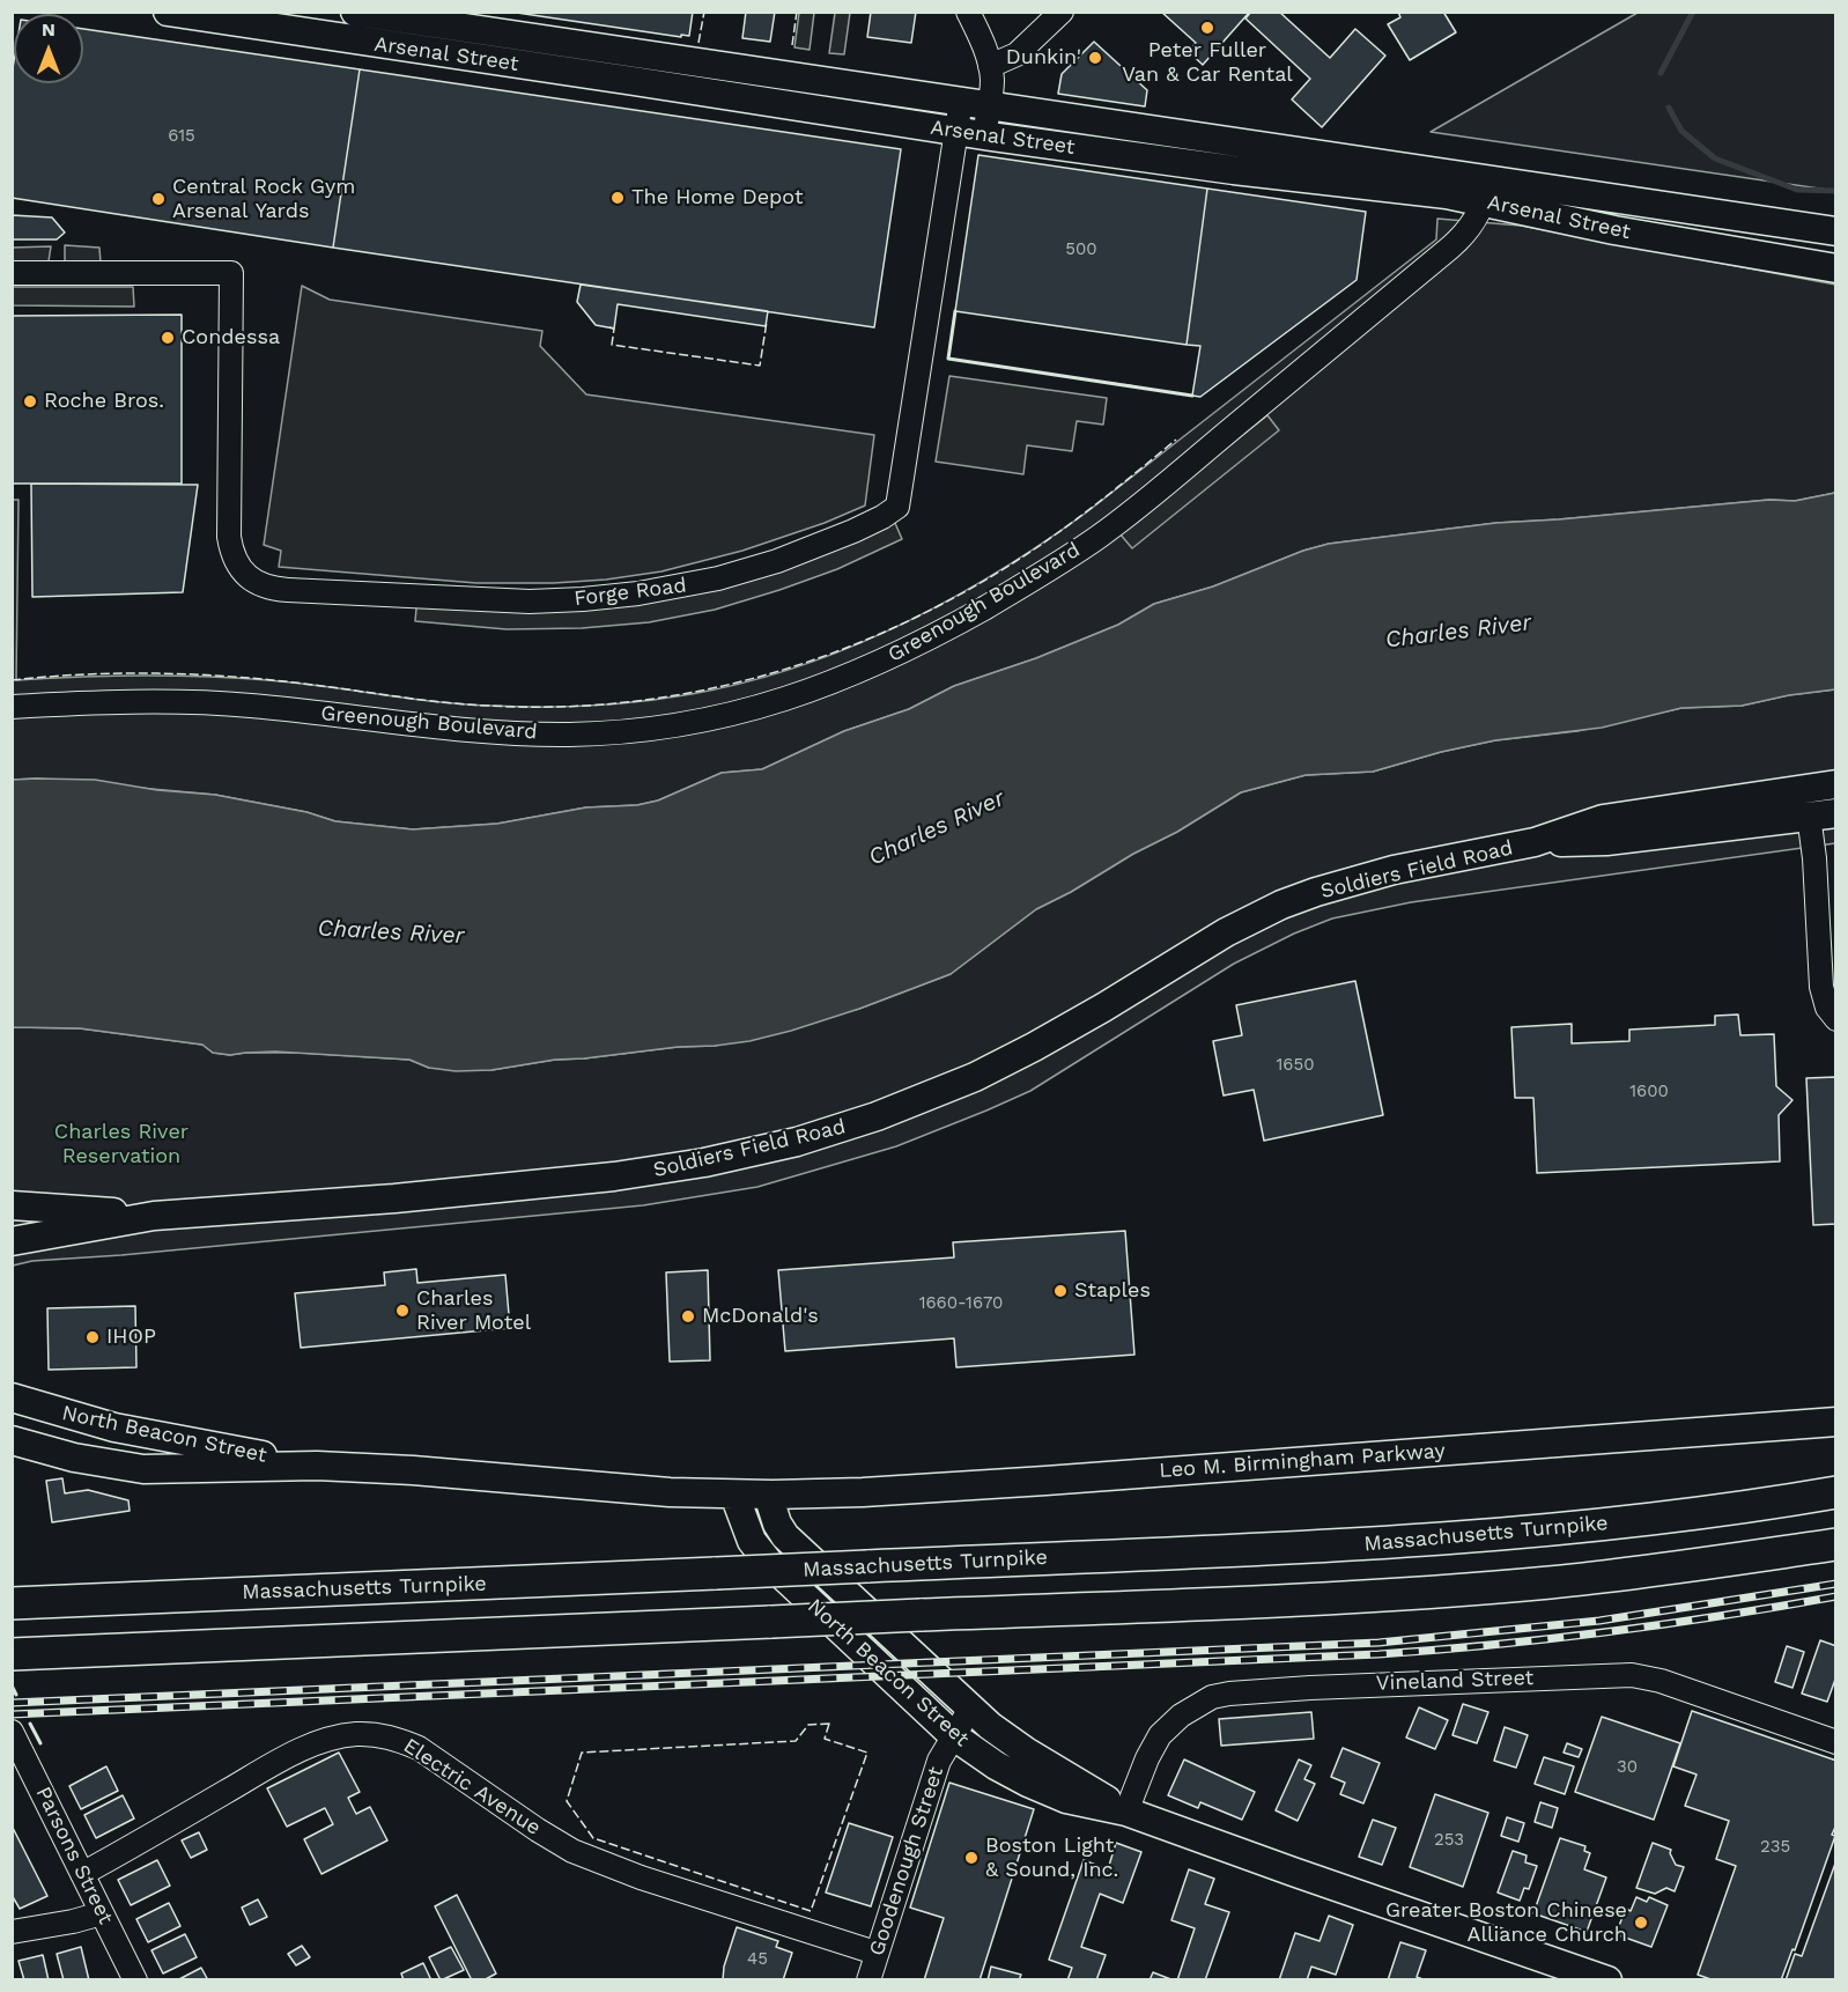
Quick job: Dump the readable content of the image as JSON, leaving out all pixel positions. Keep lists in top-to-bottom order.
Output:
{
  "streets": {
    "highway": ["Massachusetts Turnpike"],
    "main road": [
      "Arsenal Street",
      "Soldiers Field Road",
      "North Beacon Street",
      "Leo M. Birmingham Parkway"
    ],
    "street": [
      "Forge Road",
      "Greenough Boulevard",
      "Vineland Street",
      "Electric Avenue",
      "Parsons Street",
      "Goodenough Street"
    ]
  },
  "crossings": [
    ["Arsenal Street", "Forge Road"],
    ["Arsenal Street", "Greenough Boulevard"],
    ["North Beacon Street", "Leo M. Birmingham Parkway"],
    ["North Beacon Street", "Vineland Street"],
    ["North Beacon Street", "Goodenough Street"],
    ["Electric Avenue", "Parsons Street"],
    ["Electric Avenue", "Goodenough Street"]
  ],
  "water": ["Charles River"],
  "parks": ["Charles River Reservation"],
  "places": [
    "Peter Fuller Van & Car Rental",
    "Dunkin'",
    "The Home Depot",
    "Central Rock Gym Arsenal Yards",
    "Condessa",
    "Roche Bros.",
    "Staples",
    "Charles River Motel",
    "McDonald's",
    "IHOP",
    "Boston Light & Sound, Inc.",
    "Greater Boston Chinese Alliance Church"
  ],
  "house_numbers": [
    "615",
    "500",
    "1650",
    "1600",
    "1660-1670",
    "30",
    "253",
    "235",
    "45"
  ],
  "north": "top"
}
